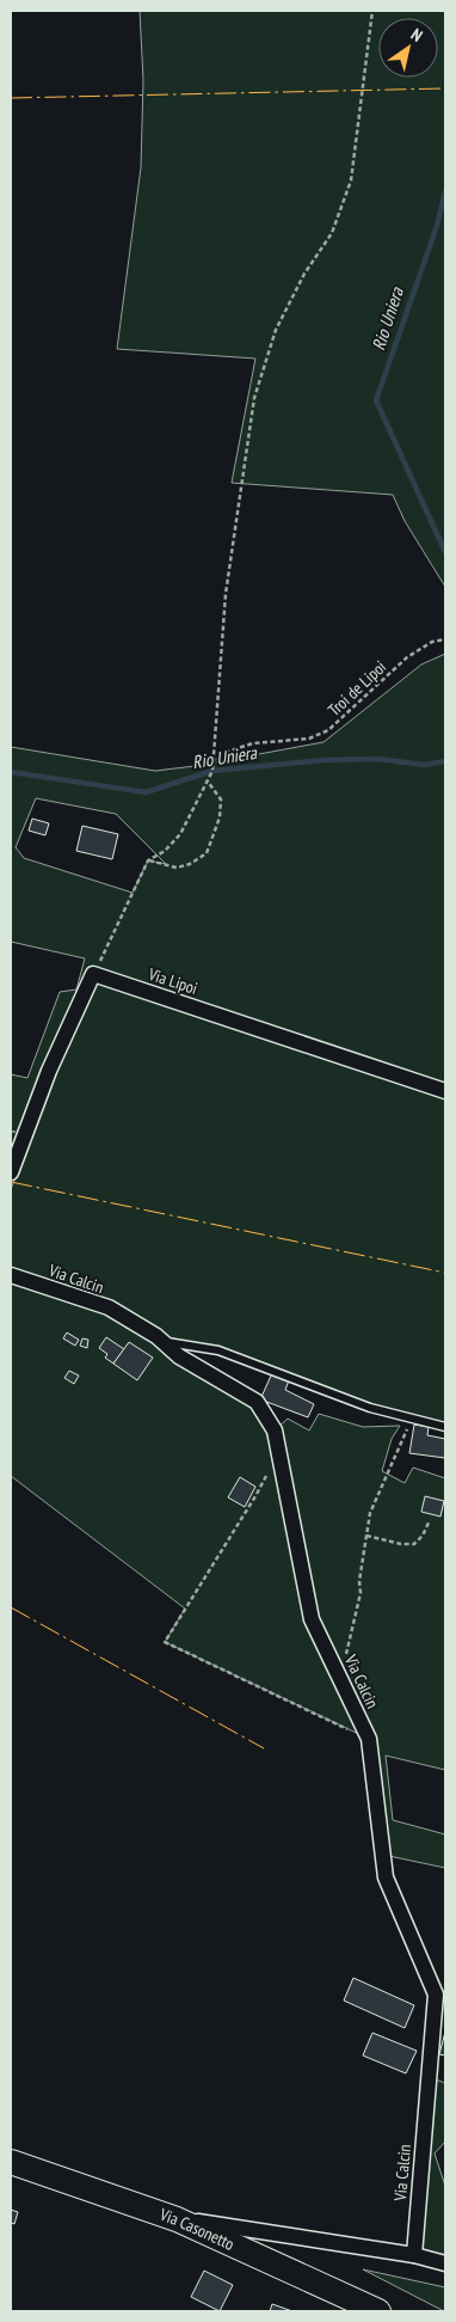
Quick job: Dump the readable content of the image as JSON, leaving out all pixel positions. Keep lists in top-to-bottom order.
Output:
{
  "streets": {
    "main road": ["Via Casonetto"],
    "street": ["Via Lipoi", "Via Calcin"],
    "path": ["Troi de Lipoi"]
  },
  "water": ["Rio Uniera"],
  "north": "top right"
}
